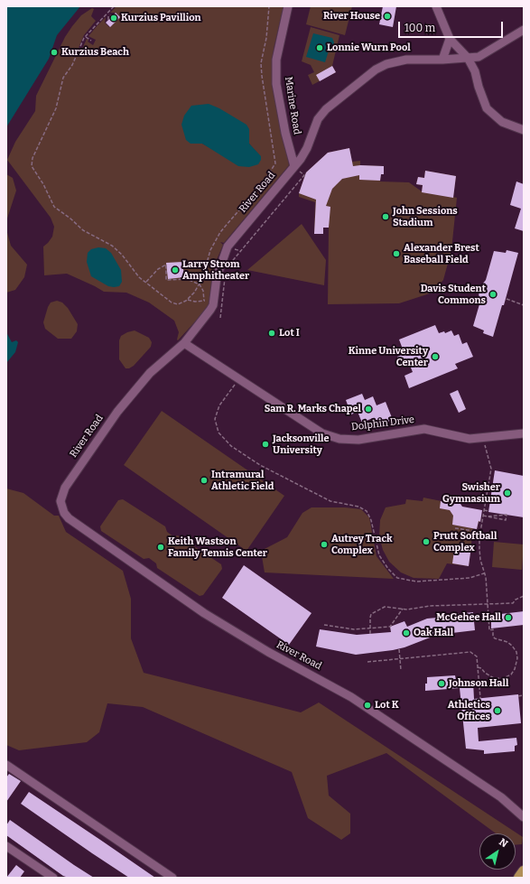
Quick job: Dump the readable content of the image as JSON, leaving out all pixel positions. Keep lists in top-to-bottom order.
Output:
{
  "streets": {
    "street": ["Marine Road", "River Road", "Dolphin Drive"]
  },
  "crossings": [
    ["Marine Road", "River Road"],
    ["River Road", "Dolphin Drive"]
  ],
  "places": [
    "River House",
    "Kurzius Pavillion",
    "Lonnie Wurn Pool",
    "Kurzius Beach",
    "John Sessions Stadium",
    "Alexander Brest Baseball Field",
    "Larry Strom Amphitheater",
    "Davis Student Commons",
    "Lot I",
    "Kinne University Center",
    "Sam R. Marks Chapel",
    "Jacksonville University",
    "Intramural Athletic Field",
    "Swisher Gymnasium",
    "Prutt Softball Complex",
    "Autrey Track Complex",
    "Keith Wastson Family Tennis Center",
    "McGehee Hall",
    "Oak Hall",
    "Johnson Hall",
    "Lot K",
    "Athletics Offices"
  ],
  "scale_bar": "100 m",
  "north": "top right"
}
